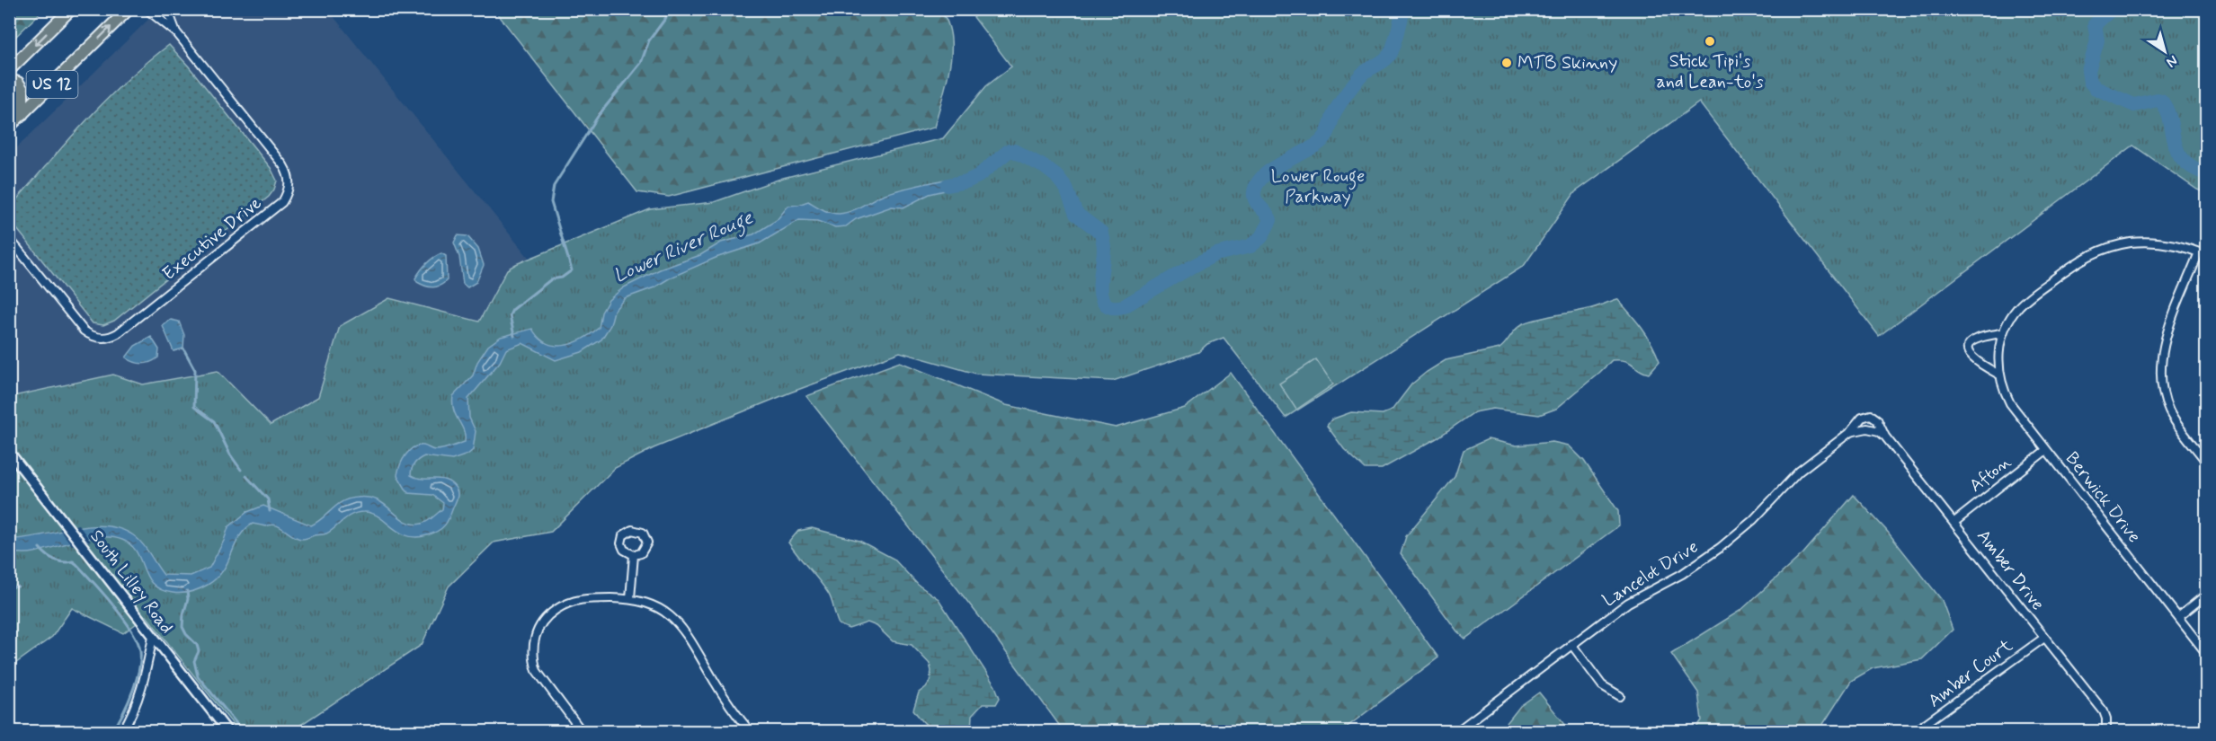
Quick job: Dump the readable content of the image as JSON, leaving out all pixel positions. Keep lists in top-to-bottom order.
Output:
{
  "streets": {
    "main road": ["US 12"],
    "street": [
      "Executive Drive",
      "Afton",
      "Berwick Drive",
      "Amber Drive",
      "Lancelot Drive",
      "South Lilley Road",
      "Amber Court"
    ]
  },
  "crossings": [
    ["Afton", "Berwick Drive"],
    ["Afton", "Amber Drive"],
    ["Amber Drive", "Lancelot Drive"],
    ["Amber Drive", "Amber Court"]
  ],
  "water": ["Lower River Rouge"],
  "parks": ["Lower Rouge Parkway"],
  "places": ["Stick Tipi's and Lean-to's", "MTB Skinny"],
  "north": "bottom right"
}
